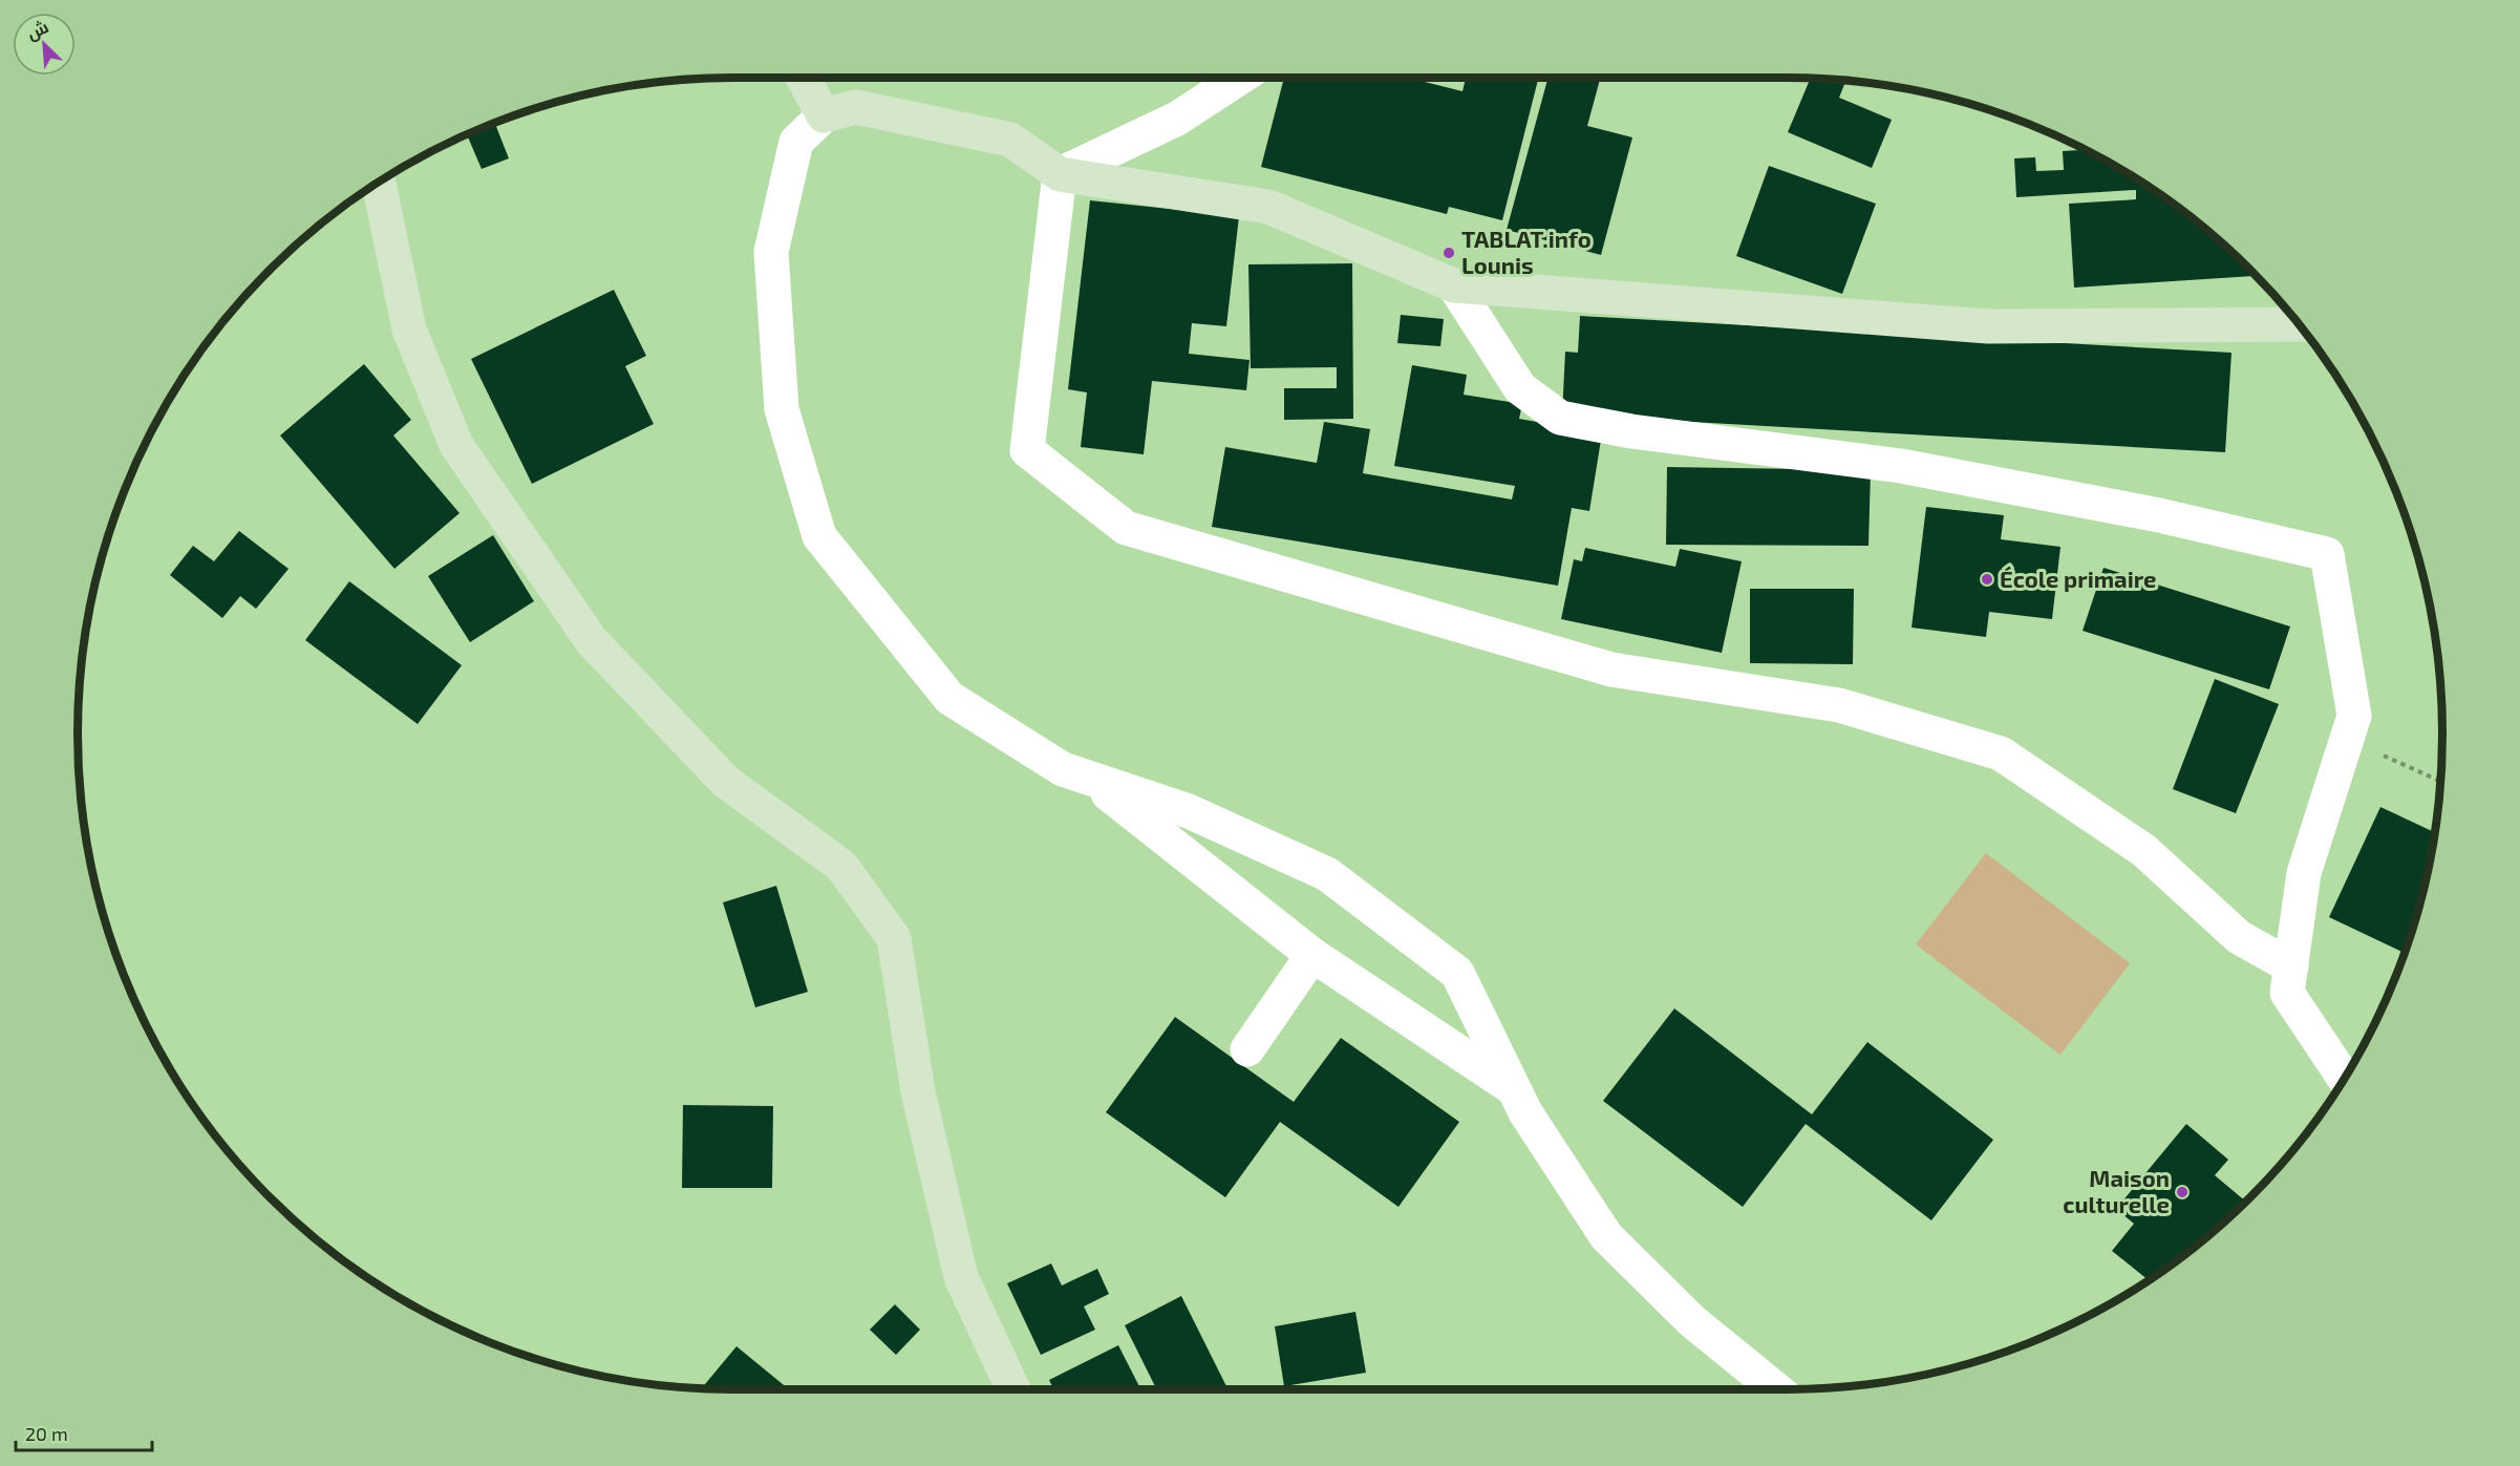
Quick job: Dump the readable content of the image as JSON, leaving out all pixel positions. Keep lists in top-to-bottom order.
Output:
{
  "places": ["TABLAT.info Lounis", "École primaire", "Maison culturelle"],
  "scale_bar": "20 m",
  "north": "top left"
}
